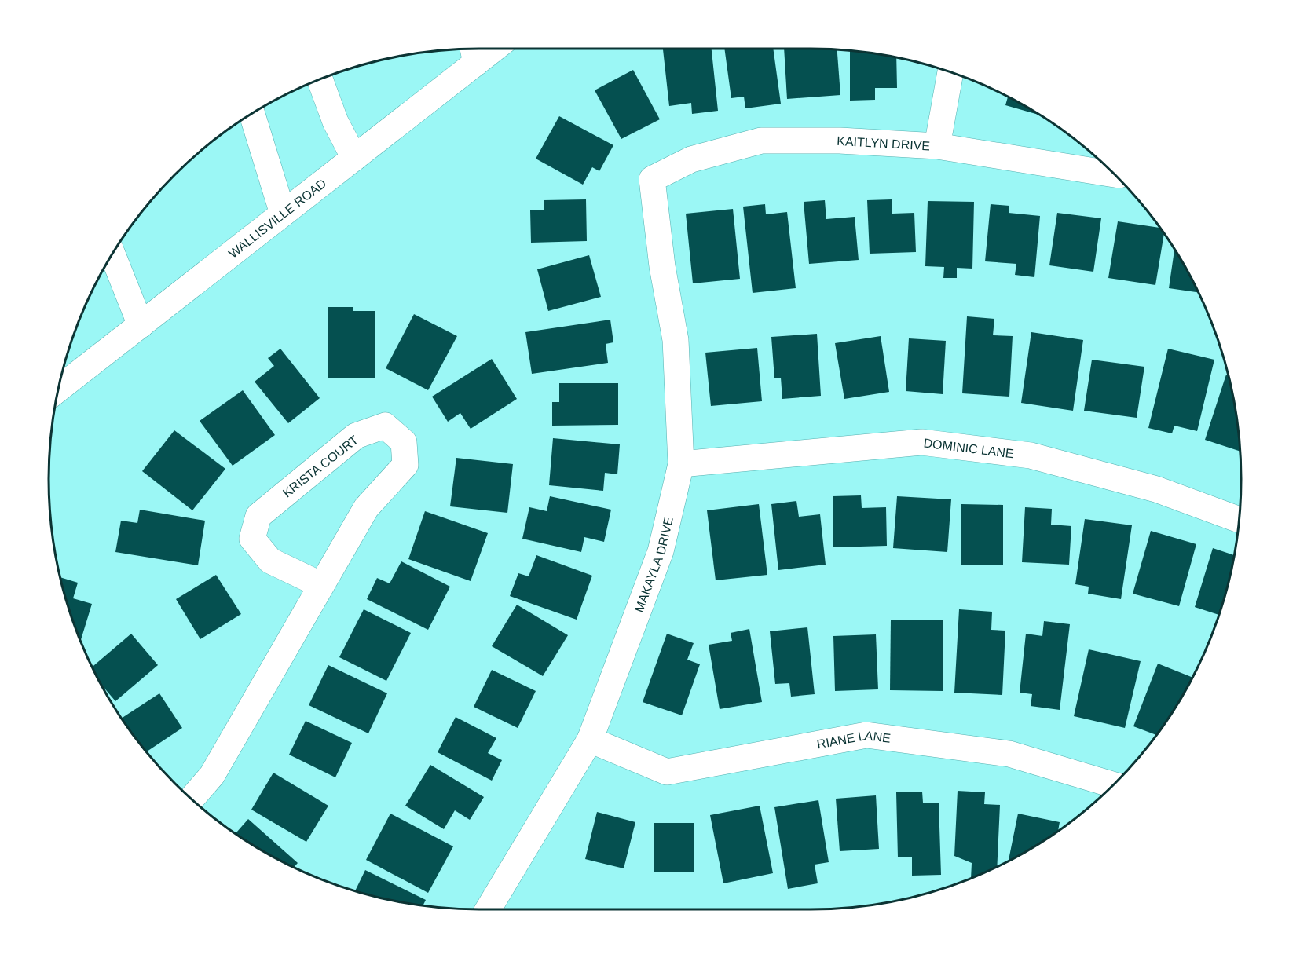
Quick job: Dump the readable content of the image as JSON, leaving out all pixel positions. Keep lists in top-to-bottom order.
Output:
{
  "streets": {
    "street": [
      "KAITLYN DRIVE",
      "WALLISVILLE ROAD",
      "DOMINIC LANE",
      "KRISTA COURT",
      "MAKAYLA DRIVE",
      "RIANE LANE"
    ]
  },
  "crossings": [
    ["KAITLYN DRIVE", "MAKAYLA DRIVE"],
    ["DOMINIC LANE", "MAKAYLA DRIVE"],
    ["MAKAYLA DRIVE", "RIANE LANE"]
  ]
}
